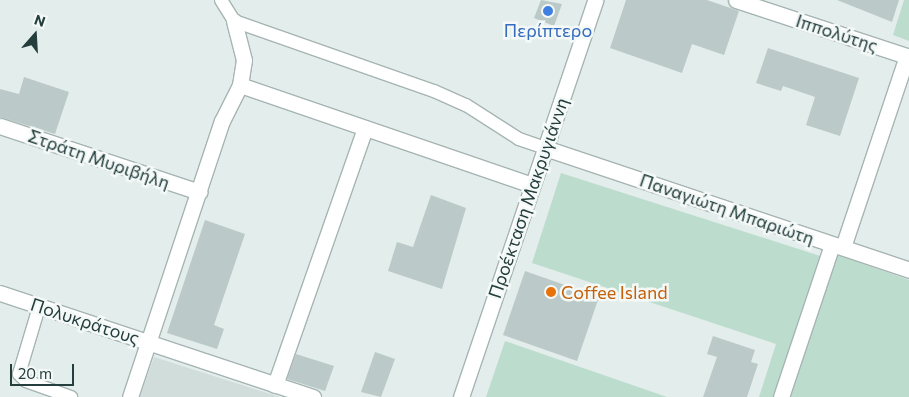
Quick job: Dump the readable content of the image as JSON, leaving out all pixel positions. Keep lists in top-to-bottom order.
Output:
{
  "streets": {
    "street": [
      "Ιππολύτης",
      "Στράτη Μυριβήλη",
      "Προέκταση Μακρυγιάννη",
      "Παναγιώτη Μπαριώτη",
      "Πολυκράτους"
    ]
  },
  "crossings": [
    ["Προέκταση Μακρυγιάννη", "Παναγιώτη Μπαριώτη"]
  ],
  "places": ["Περίπτερο", "Coffee Island"],
  "scale_bar": "20 m",
  "north": "top"
}
